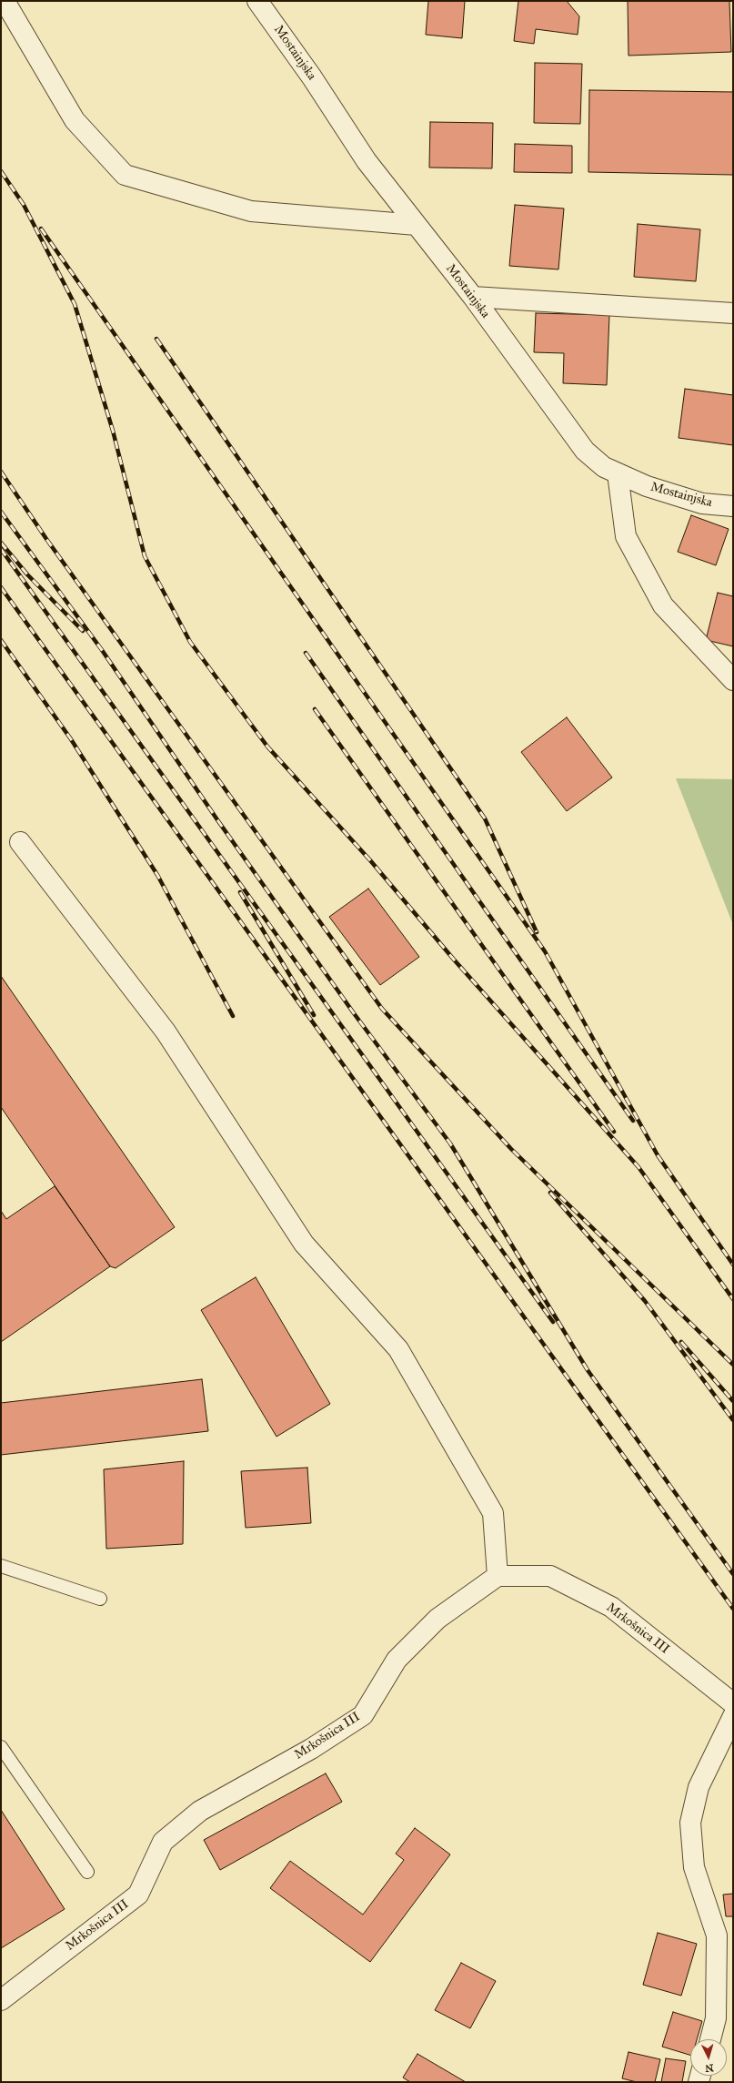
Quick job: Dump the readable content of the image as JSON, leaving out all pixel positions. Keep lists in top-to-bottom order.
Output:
{
  "streets": {
    "street": ["Mostainjska", "Mrkošnica III"]
  },
  "north": "bottom"
}
